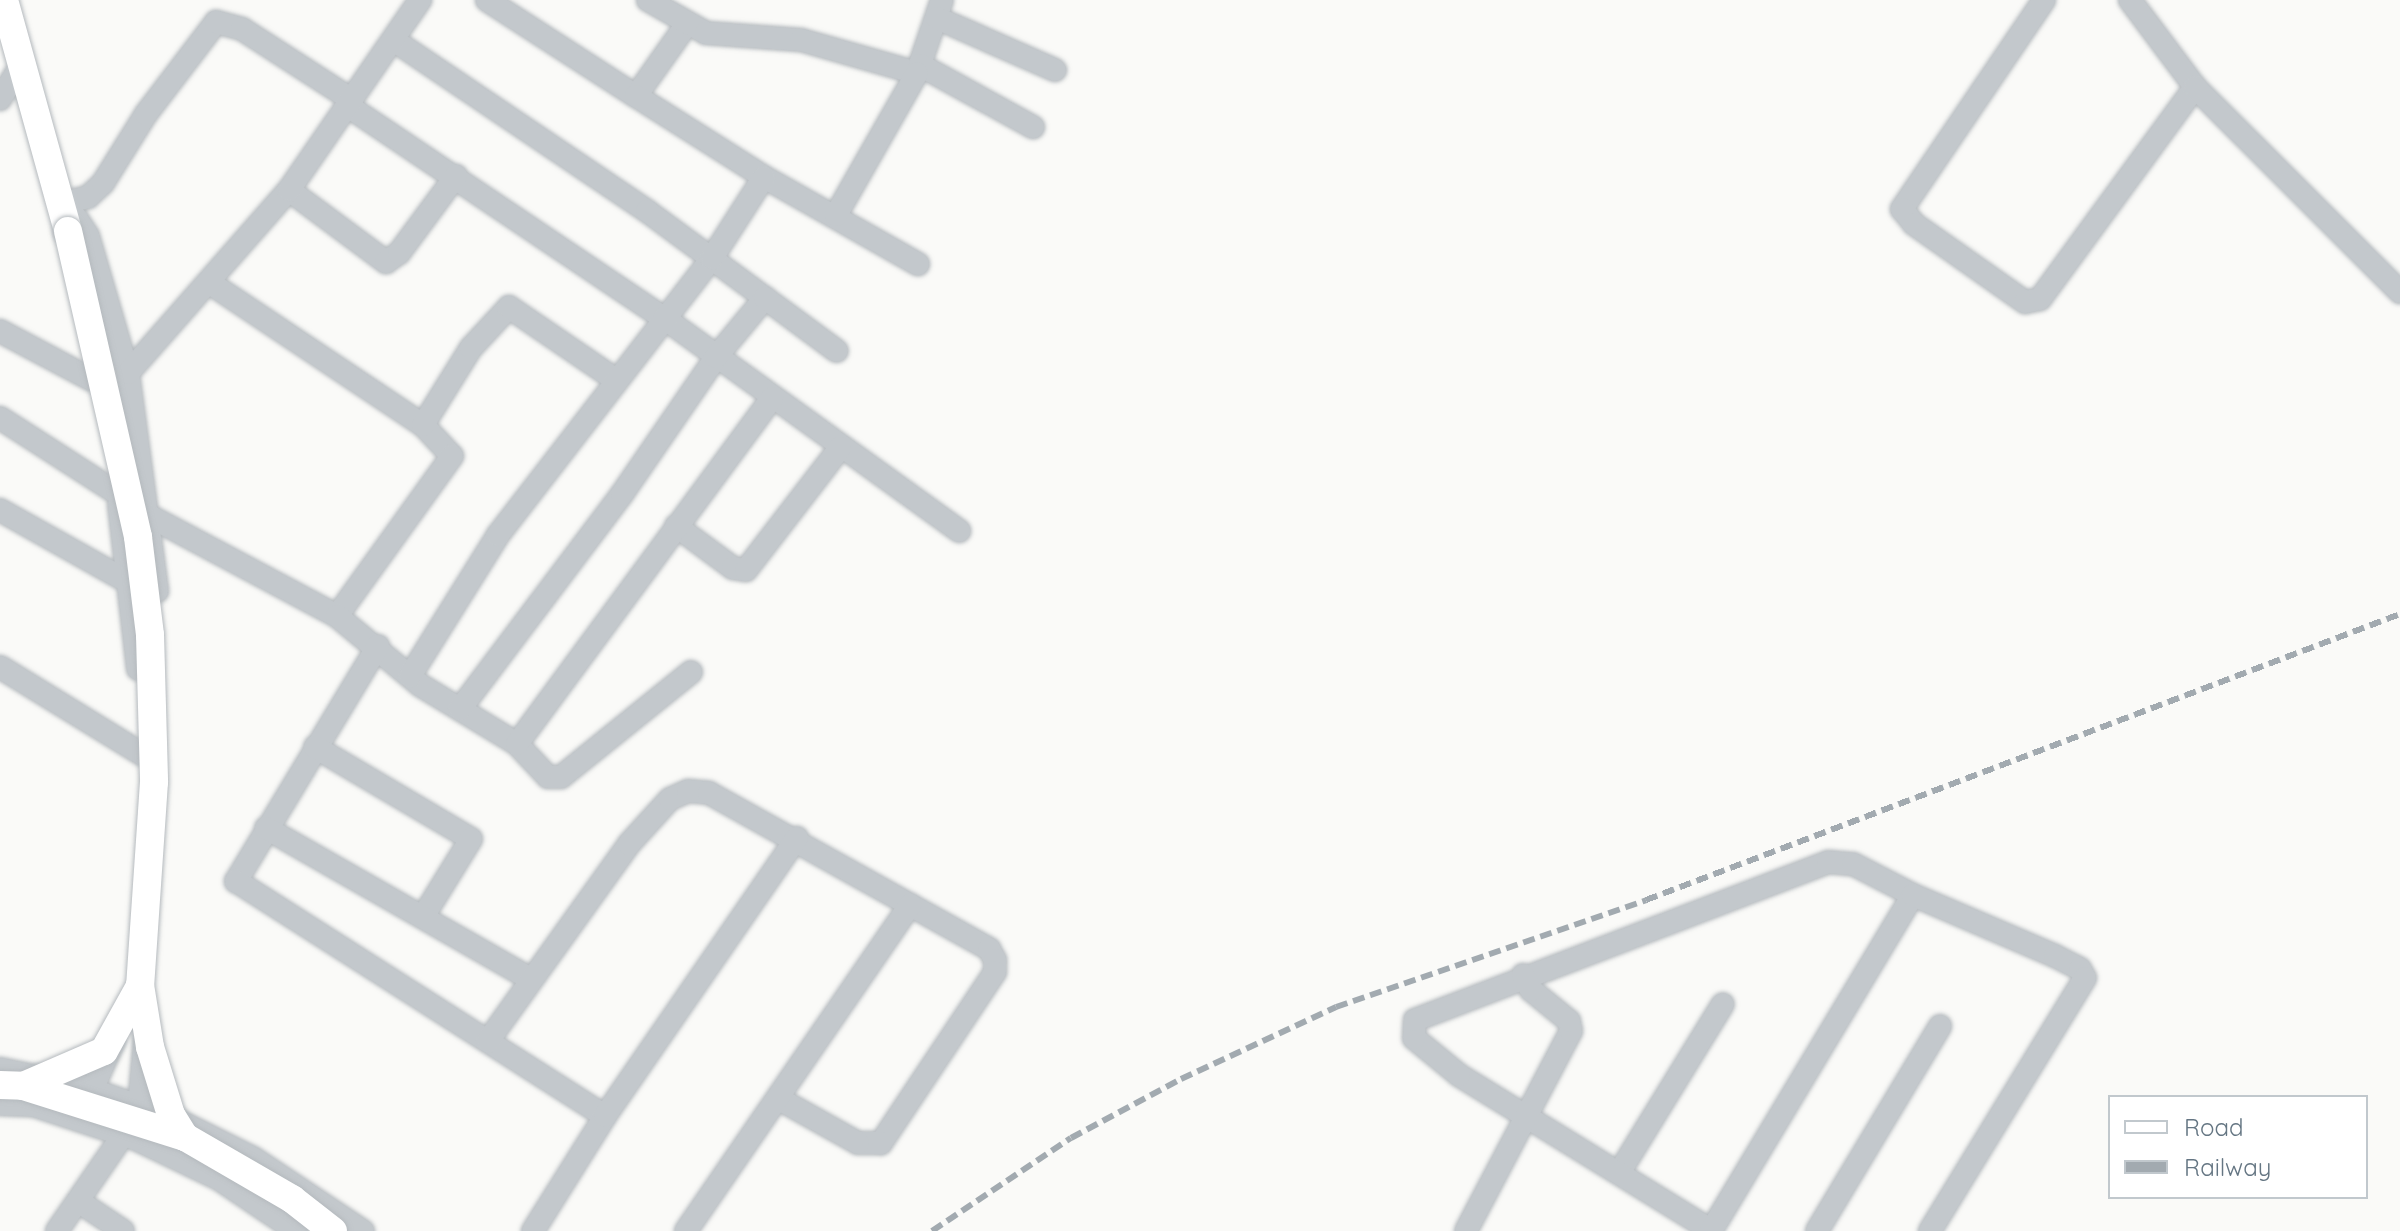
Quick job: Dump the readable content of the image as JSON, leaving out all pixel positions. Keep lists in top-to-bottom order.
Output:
{
  "legend": ["Road", "Railway"]
}
